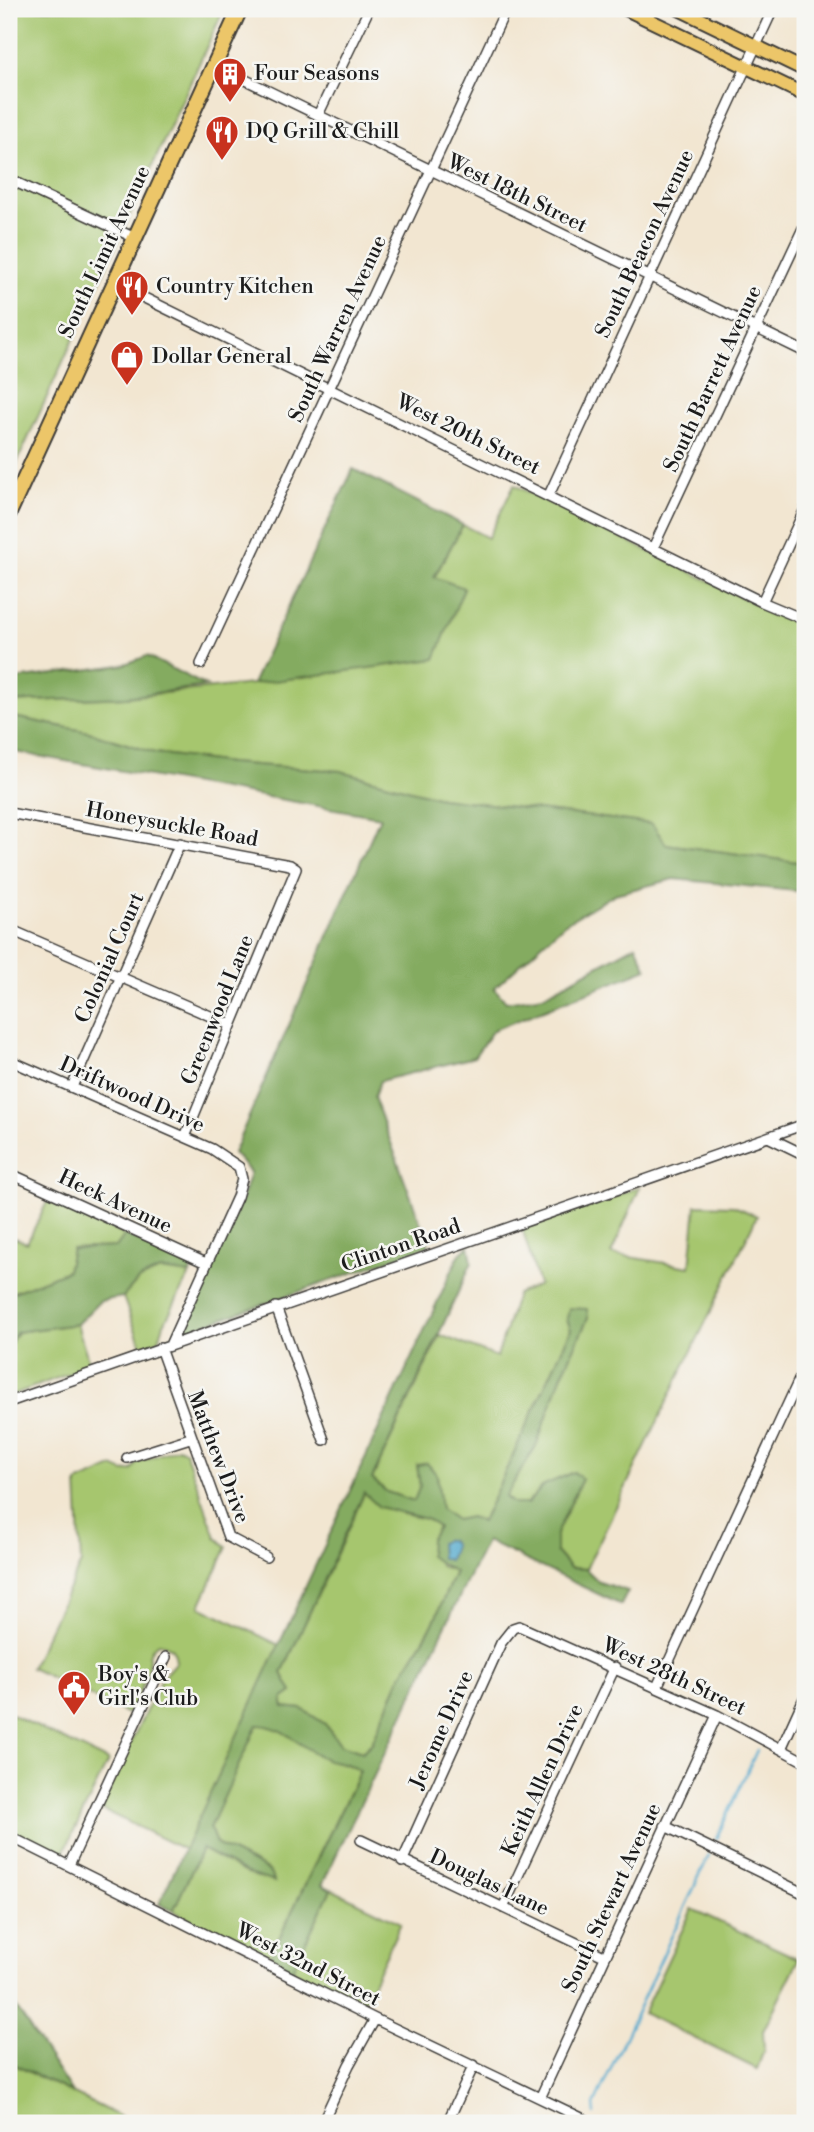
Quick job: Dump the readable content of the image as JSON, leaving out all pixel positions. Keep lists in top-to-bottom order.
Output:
{
  "streets": {
    "highway": ["South Limit Avenue"],
    "street": [
      "West 18th Street",
      "South Beacon Avenue",
      "South Warren Avenue",
      "South Barrett Avenue",
      "West 20th Street",
      "Honeysuckle Road",
      "Colonial Court",
      "Greenwood Lane",
      "Driftwood Drive",
      "Heck Avenue",
      "Clinton Road",
      "Matthew Drive",
      "West 28th Street",
      "Jerome Drive",
      "Keith Allen Drive",
      "Douglas Lane",
      "South Stewart Avenue",
      "West 32nd Street"
    ]
  },
  "crossings": [
    ["West 18th Street", "South Beacon Avenue"],
    ["West 18th Street", "South Limit Avenue"],
    ["West 18th Street", "South Warren Avenue"],
    ["West 18th Street", "South Barrett Avenue"],
    ["South Beacon Avenue", "West 20th Street"],
    ["South Limit Avenue", "West 20th Street"],
    ["South Warren Avenue", "West 20th Street"],
    ["South Barrett Avenue", "West 20th Street"],
    ["Honeysuckle Road", "Colonial Court"],
    ["Honeysuckle Road", "Greenwood Lane"],
    ["Colonial Court", "Driftwood Drive"],
    ["Greenwood Lane", "Driftwood Drive"],
    ["Driftwood Drive", "Heck Avenue"],
    ["Clinton Road", "Matthew Drive"],
    ["West 28th Street", "Jerome Drive"],
    ["West 28th Street", "Keith Allen Drive"],
    ["West 28th Street", "South Stewart Avenue"],
    ["Jerome Drive", "Douglas Lane"],
    ["Keith Allen Drive", "Douglas Lane"],
    ["Douglas Lane", "South Stewart Avenue"],
    ["South Stewart Avenue", "West 32nd Street"]
  ],
  "places": {
    "building": ["Four Seasons"],
    "restaurant": ["DQ Grill & Chill", "Country Kitchen"],
    "shop": ["Dollar General"],
    "public building": ["Boy's & Girl's Club"]
  }
}
